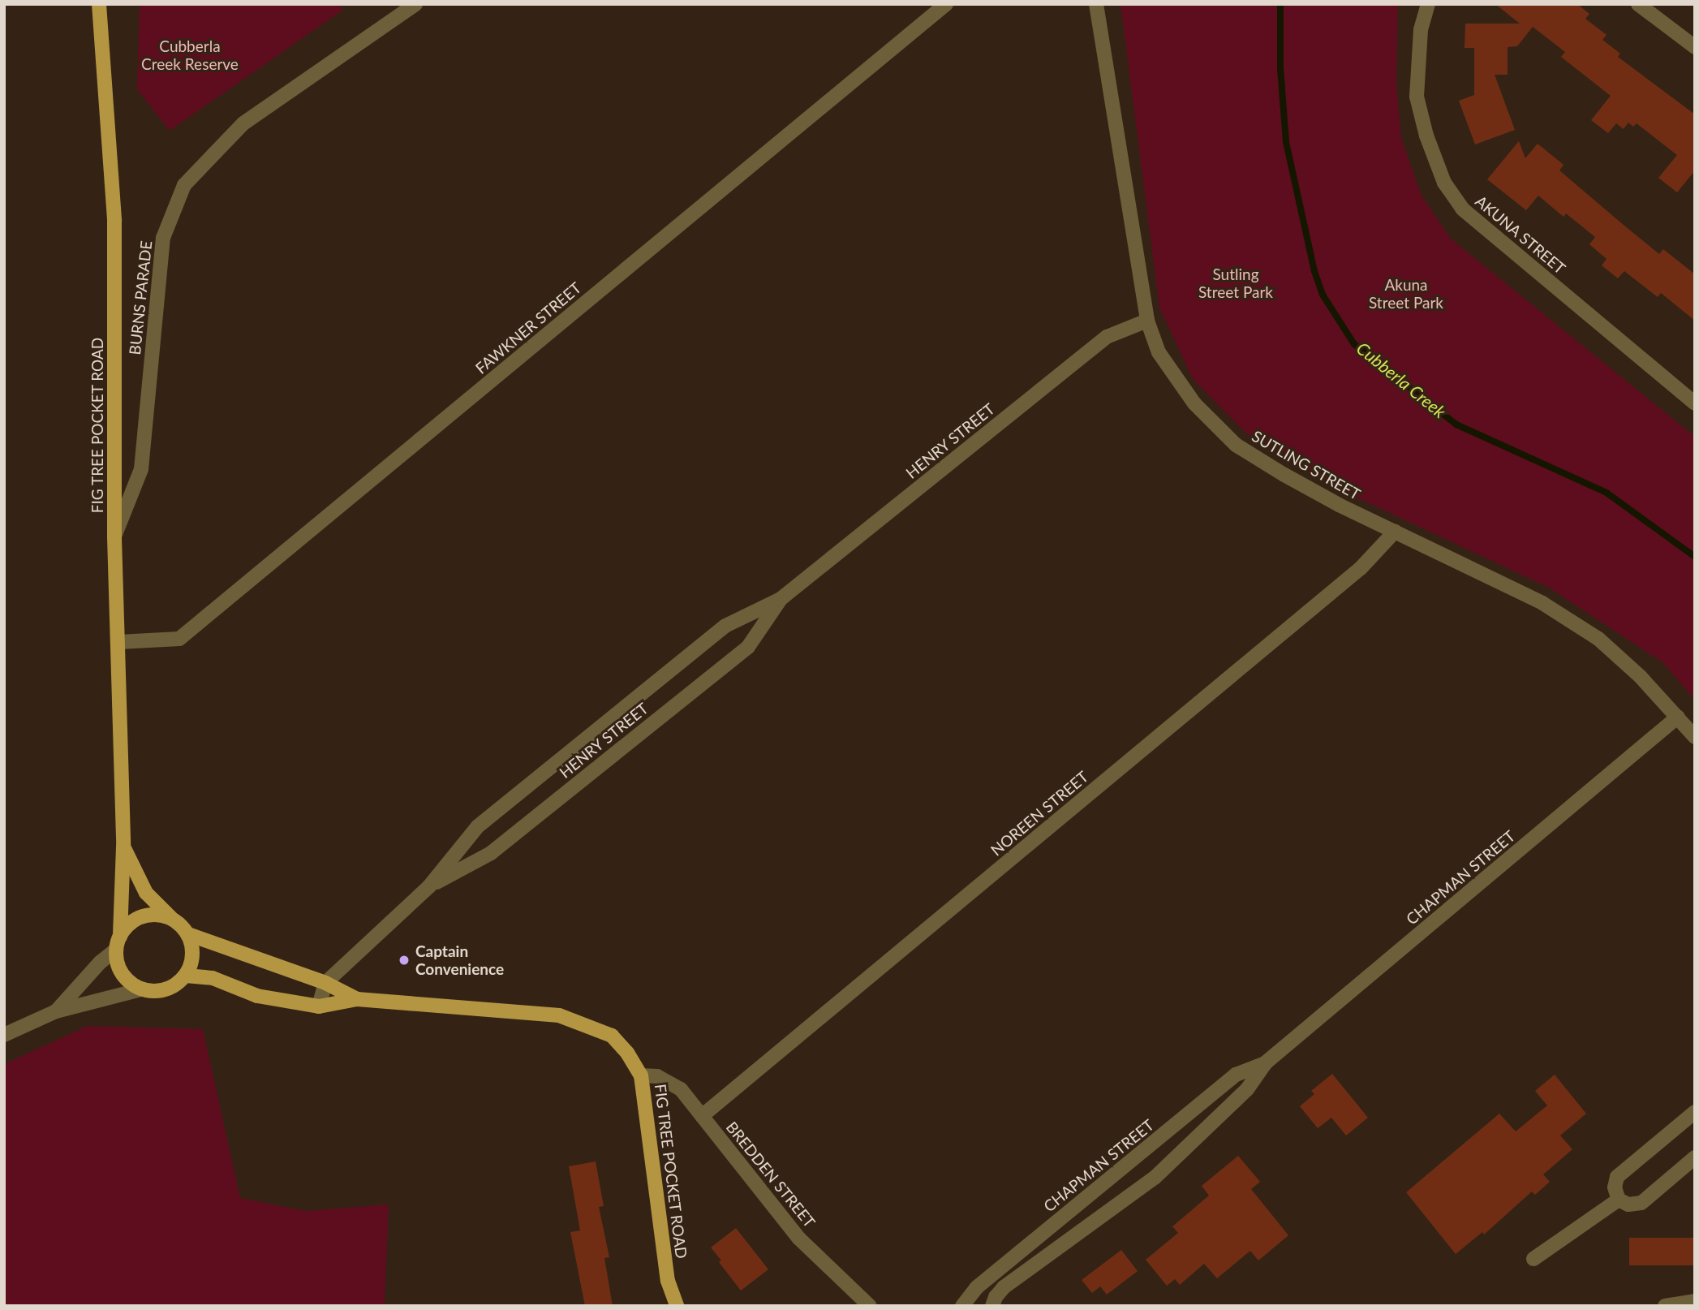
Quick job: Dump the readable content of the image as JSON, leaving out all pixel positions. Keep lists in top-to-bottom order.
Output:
{
  "streets": {
    "main road": ["FIG TREE POCKET ROAD"],
    "street": [
      "AKUNA STREET",
      "BURNS PARADE",
      "FAWKNER STREET",
      "HENRY STREET",
      "SUTLING STREET",
      "NOREEN STREET",
      "CHAPMAN STREET",
      "BREDDEN STREET"
    ]
  },
  "crossings": [
    ["BURNS PARADE", "FIG TREE POCKET ROAD"],
    ["FAWKNER STREET", "FIG TREE POCKET ROAD"],
    ["FIG TREE POCKET ROAD", "HENRY STREET"],
    ["FIG TREE POCKET ROAD", "BREDDEN STREET"],
    ["HENRY STREET", "SUTLING STREET"],
    ["SUTLING STREET", "NOREEN STREET"],
    ["SUTLING STREET", "CHAPMAN STREET"],
    ["NOREEN STREET", "BREDDEN STREET"]
  ],
  "water": ["Cubberla Creek"],
  "parks": ["Cubberla Creek Reserve", "Sutling Street Park", "Akuna Street Park"],
  "places": ["Captain Convenience"]
}
